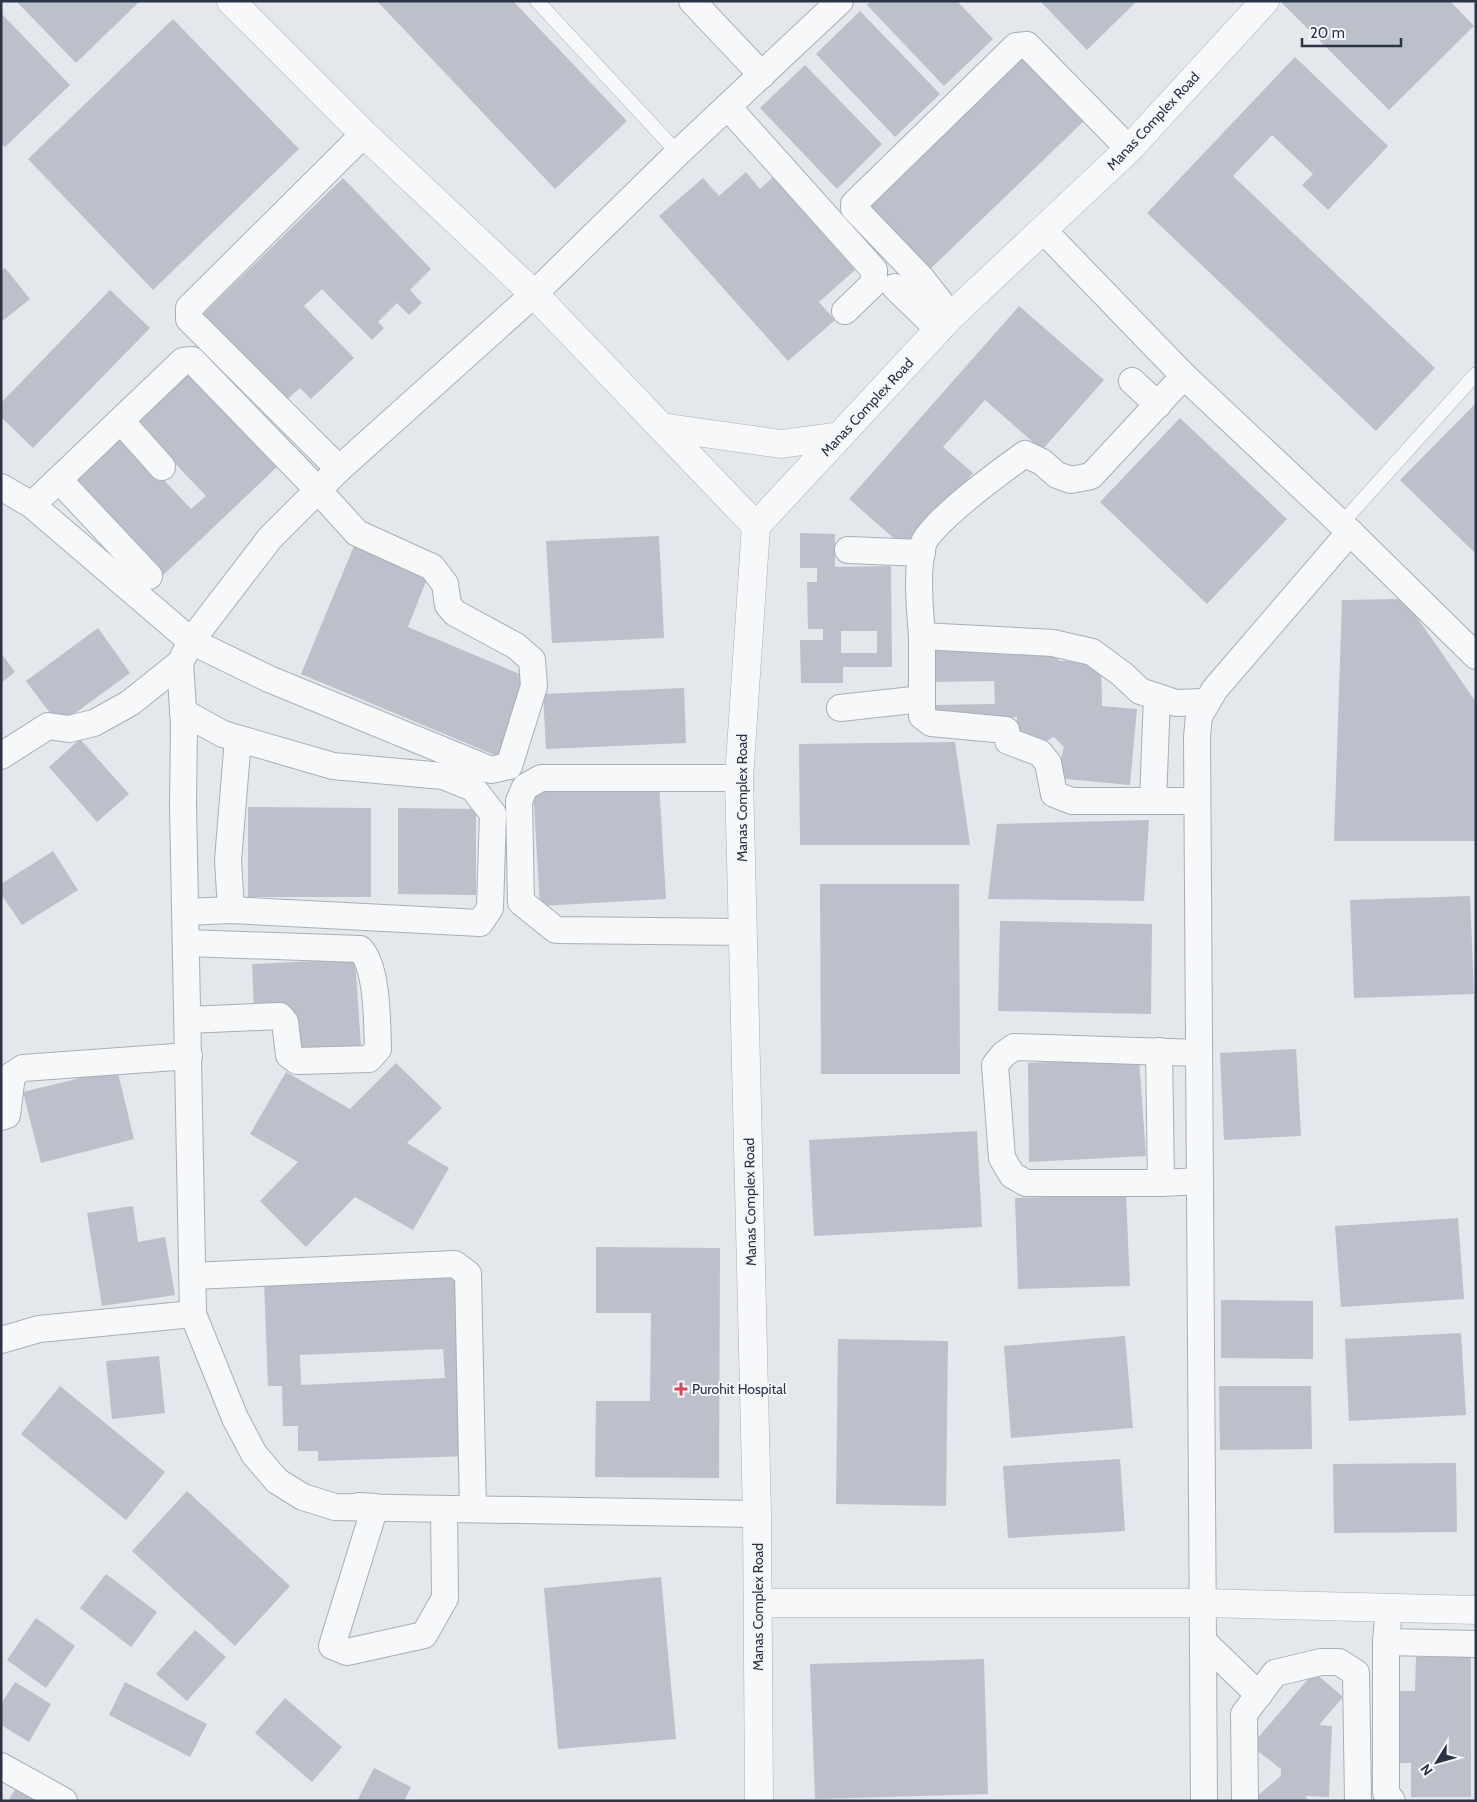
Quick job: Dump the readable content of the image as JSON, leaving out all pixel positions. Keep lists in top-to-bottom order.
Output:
{
  "streets": {
    "street": ["Manas Complex Road"]
  },
  "places": {
    "health": ["Purohit Hospital"]
  },
  "scale_bar": "20 m",
  "north": "bottom left"
}
